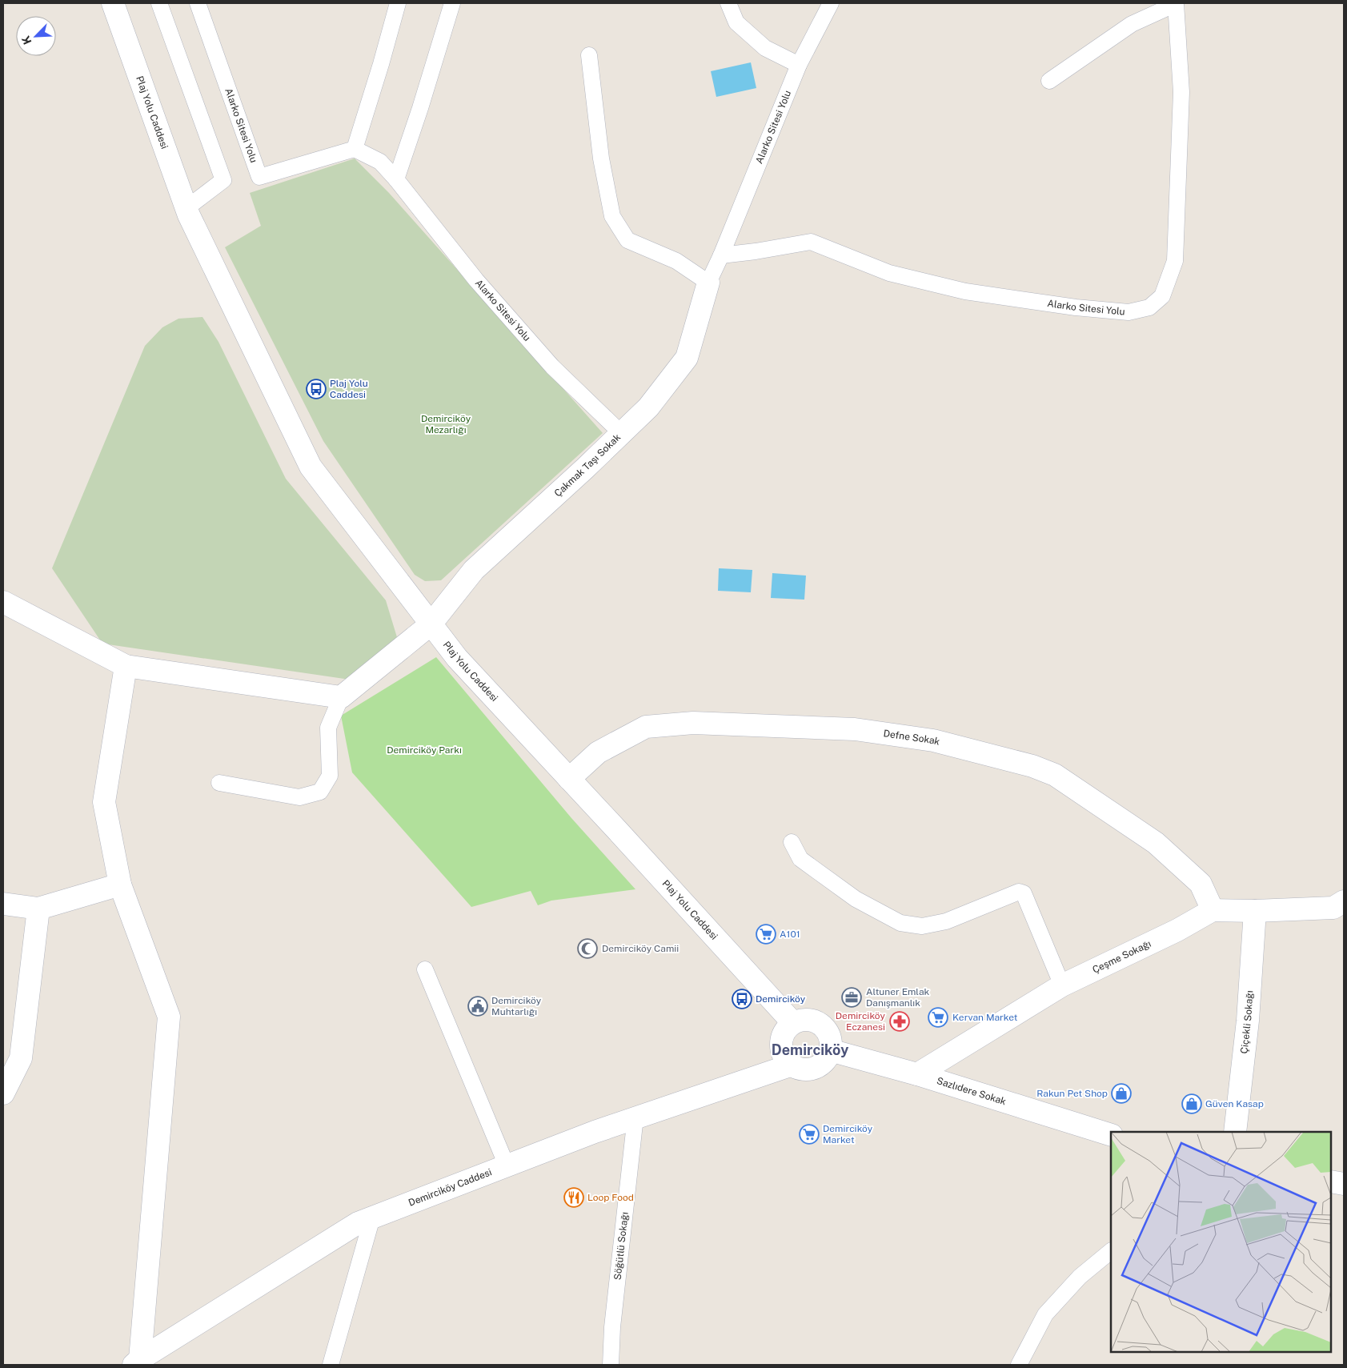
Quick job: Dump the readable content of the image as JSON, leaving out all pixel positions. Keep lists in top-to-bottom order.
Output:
{
  "streets": {
    "street": [
      "Plaj Yolu Caddesi",
      "Çakmak Taşı Sokak",
      "Defne Sokak",
      "Çeşme Sokağı",
      "Çiçekli Sokağı",
      "Sazlıdere Sokak",
      "Demirciköy Caddesi"
    ],
    "lane": ["Alarko Sitesi Yolu", "Söğütlü Sokağı"]
  },
  "crossings": [
    ["Plaj Yolu Caddesi", "Çakmak Taşı Sokak"],
    ["Plaj Yolu Caddesi", "Defne Sokak"],
    ["Plaj Yolu Caddesi", "Sazlıdere Sokak"],
    ["Plaj Yolu Caddesi", "Demirciköy Caddesi"],
    ["Alarko Sitesi Yolu", "Çakmak Taşı Sokak"],
    ["Defne Sokak", "Çeşme Sokağı"],
    ["Çeşme Sokağı", "Sazlıdere Sokak"],
    ["Sazlıdere Sokak", "Demirciköy Caddesi"],
    ["Demirciköy Caddesi", "Söğütlü Sokağı"]
  ],
  "districts": ["Demirciköy"],
  "parks": ["Demirciköy Mezarlığı", "Demirciköy Parkı"],
  "places": {
    "bus stop": ["Plaj Yolu Caddesi", "Demirciköy"],
    "supermarket": ["A101", "Kervan Market", "Demirciköy Market"],
    "mosque": ["Demirciköy Camii"],
    "office": ["Altuner Emlak Danışmanlık"],
    "public building": ["Demirciköy Muhtarlığı"],
    "pharmacy": ["Demirciköy Eczanesi"],
    "shop": ["Rakun Pet Shop", "Güven Kasap"],
    "restaurant": ["Loop Food"]
  },
  "north": "bottom left"
}
